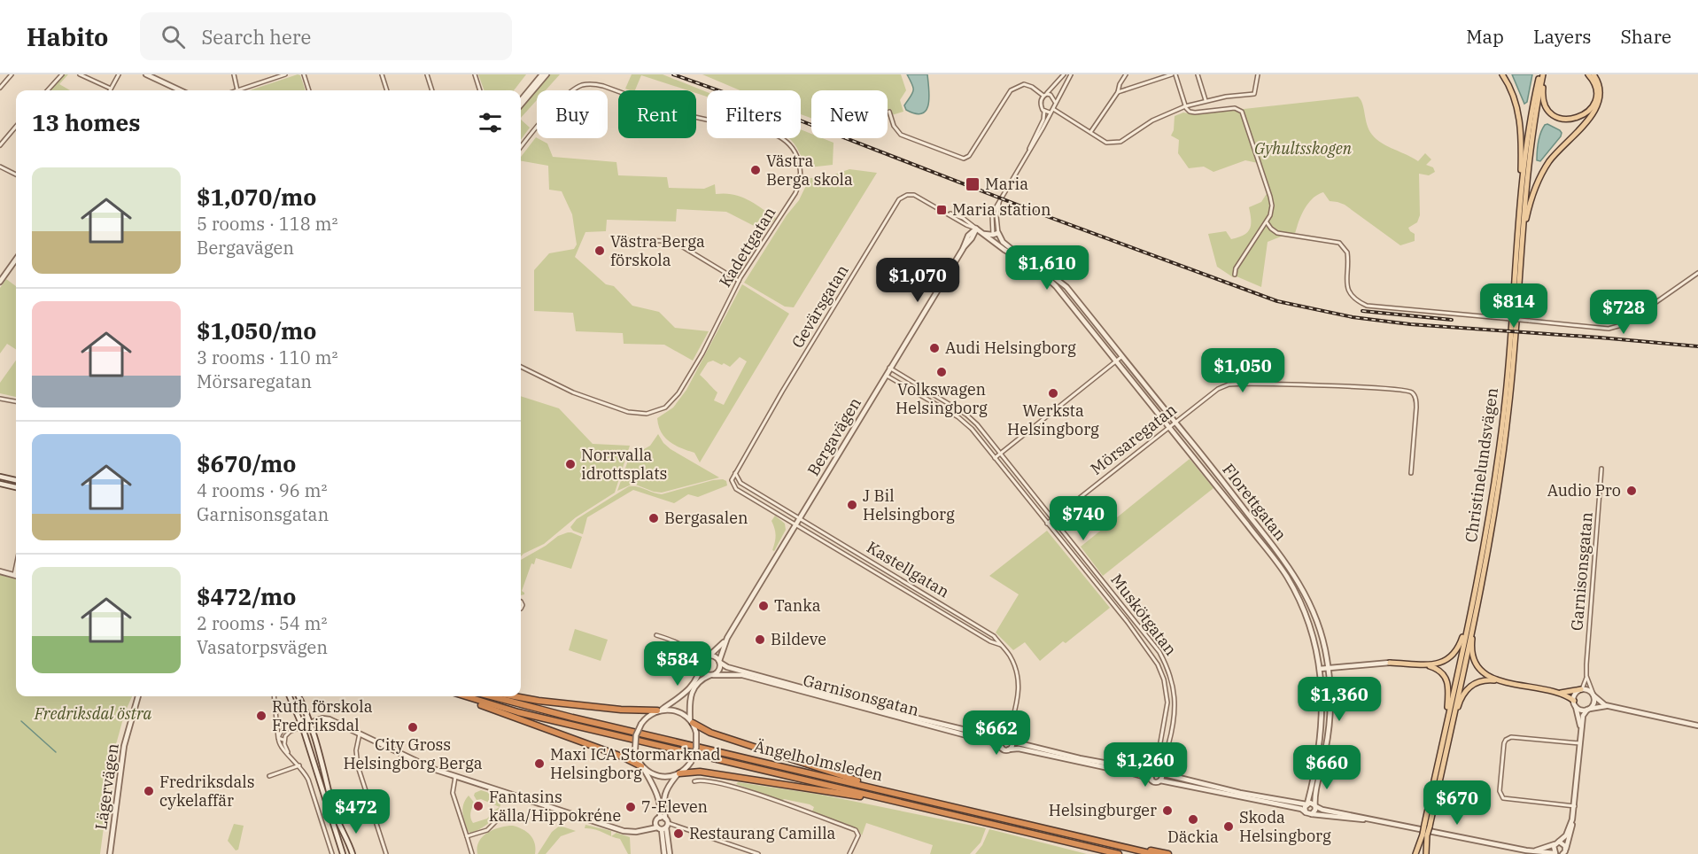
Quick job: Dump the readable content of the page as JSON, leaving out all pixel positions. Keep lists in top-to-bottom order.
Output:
{
  "streets": {
    "highway": ["Ängelholmsleden"],
    "main road": ["Christinelundsvägen"],
    "street": [
      "Kadettgatan",
      "Gevärsgatan",
      "Bergavägen",
      "Mörsaregatan",
      "Florettgatan",
      "Kastellgatan",
      "Garnisonsgatan",
      "Muskötgatan",
      "Lägervägen"
    ]
  },
  "crossings": [
    ["Gevärsgatan", "Bergavägen"],
    ["Gevärsgatan", "Florettgatan"],
    ["Bergavägen", "Kastellgatan"],
    ["Bergavägen", "Garnisonsgatan"],
    ["Bergavägen", "Muskötgatan"],
    ["Mörsaregatan", "Florettgatan"],
    ["Mörsaregatan", "Muskötgatan"],
    ["Florettgatan", "Garnisonsgatan"],
    ["Kastellgatan", "Garnisonsgatan"],
    ["Garnisonsgatan", "Muskötgatan"]
  ],
  "parks": ["Gyhultsskogen", "Fredriksdal östra"],
  "places": {
    "other": [
      "Västra Berga skola",
      "Västra Berga förskola",
      "Audi Helsingborg",
      "Volkswagen Helsingborg",
      "Werksta Helsingborg",
      "Norrvalla idrottsplats",
      "Audio Pro",
      "J Bil Helsingborg",
      "Bergasalen",
      "Tanka",
      "Bildeve",
      "Ruth förskola Fredriksdal",
      "City Gross Helsingborg Berga",
      "Maxi ICA Stormarknad Helsingborg",
      "Fredriksdals cykelaffär",
      "Fantasins källa/Hippokréne",
      "7-Eleven",
      "Helsingburger",
      "Däckia",
      "Skoda Helsingborg",
      "Restaurang Camilla"
    ],
    "transit": ["Maria", "Maria station"]
  },
  "page": {
    "header": "Habito",
    "search": "Search here",
    "nav": ["Map", "Layers", "Share"],
    "chip": [
      "Buy",
      "Rent",
      "Filters",
      "New"
    ],
    "heading": "13 homes",
    "list": [
      {
        "name": "$1,070/mo",
        "note": "5 rooms · 118 m² · Bergavägen"
      },
      {
        "name": "$1,050/mo",
        "note": "3 rooms · 110 m² · Mörsaregatan"
      },
      {
        "name": "$670/mo",
        "note": "4 rooms · 96 m² · Garnisonsgatan"
      },
      {
        "name": "$472/mo",
        "note": "2 rooms · 54 m² · Vasatorpsvägen"
      }
    ],
    "price": [
      "$1,610",
      "$1,070",
      "$814",
      "$728",
      "$1,050",
      "$740",
      "$584",
      "$1,360",
      "$662",
      "$1,260",
      "$660",
      "$670",
      "$472"
    ]
  }
}
